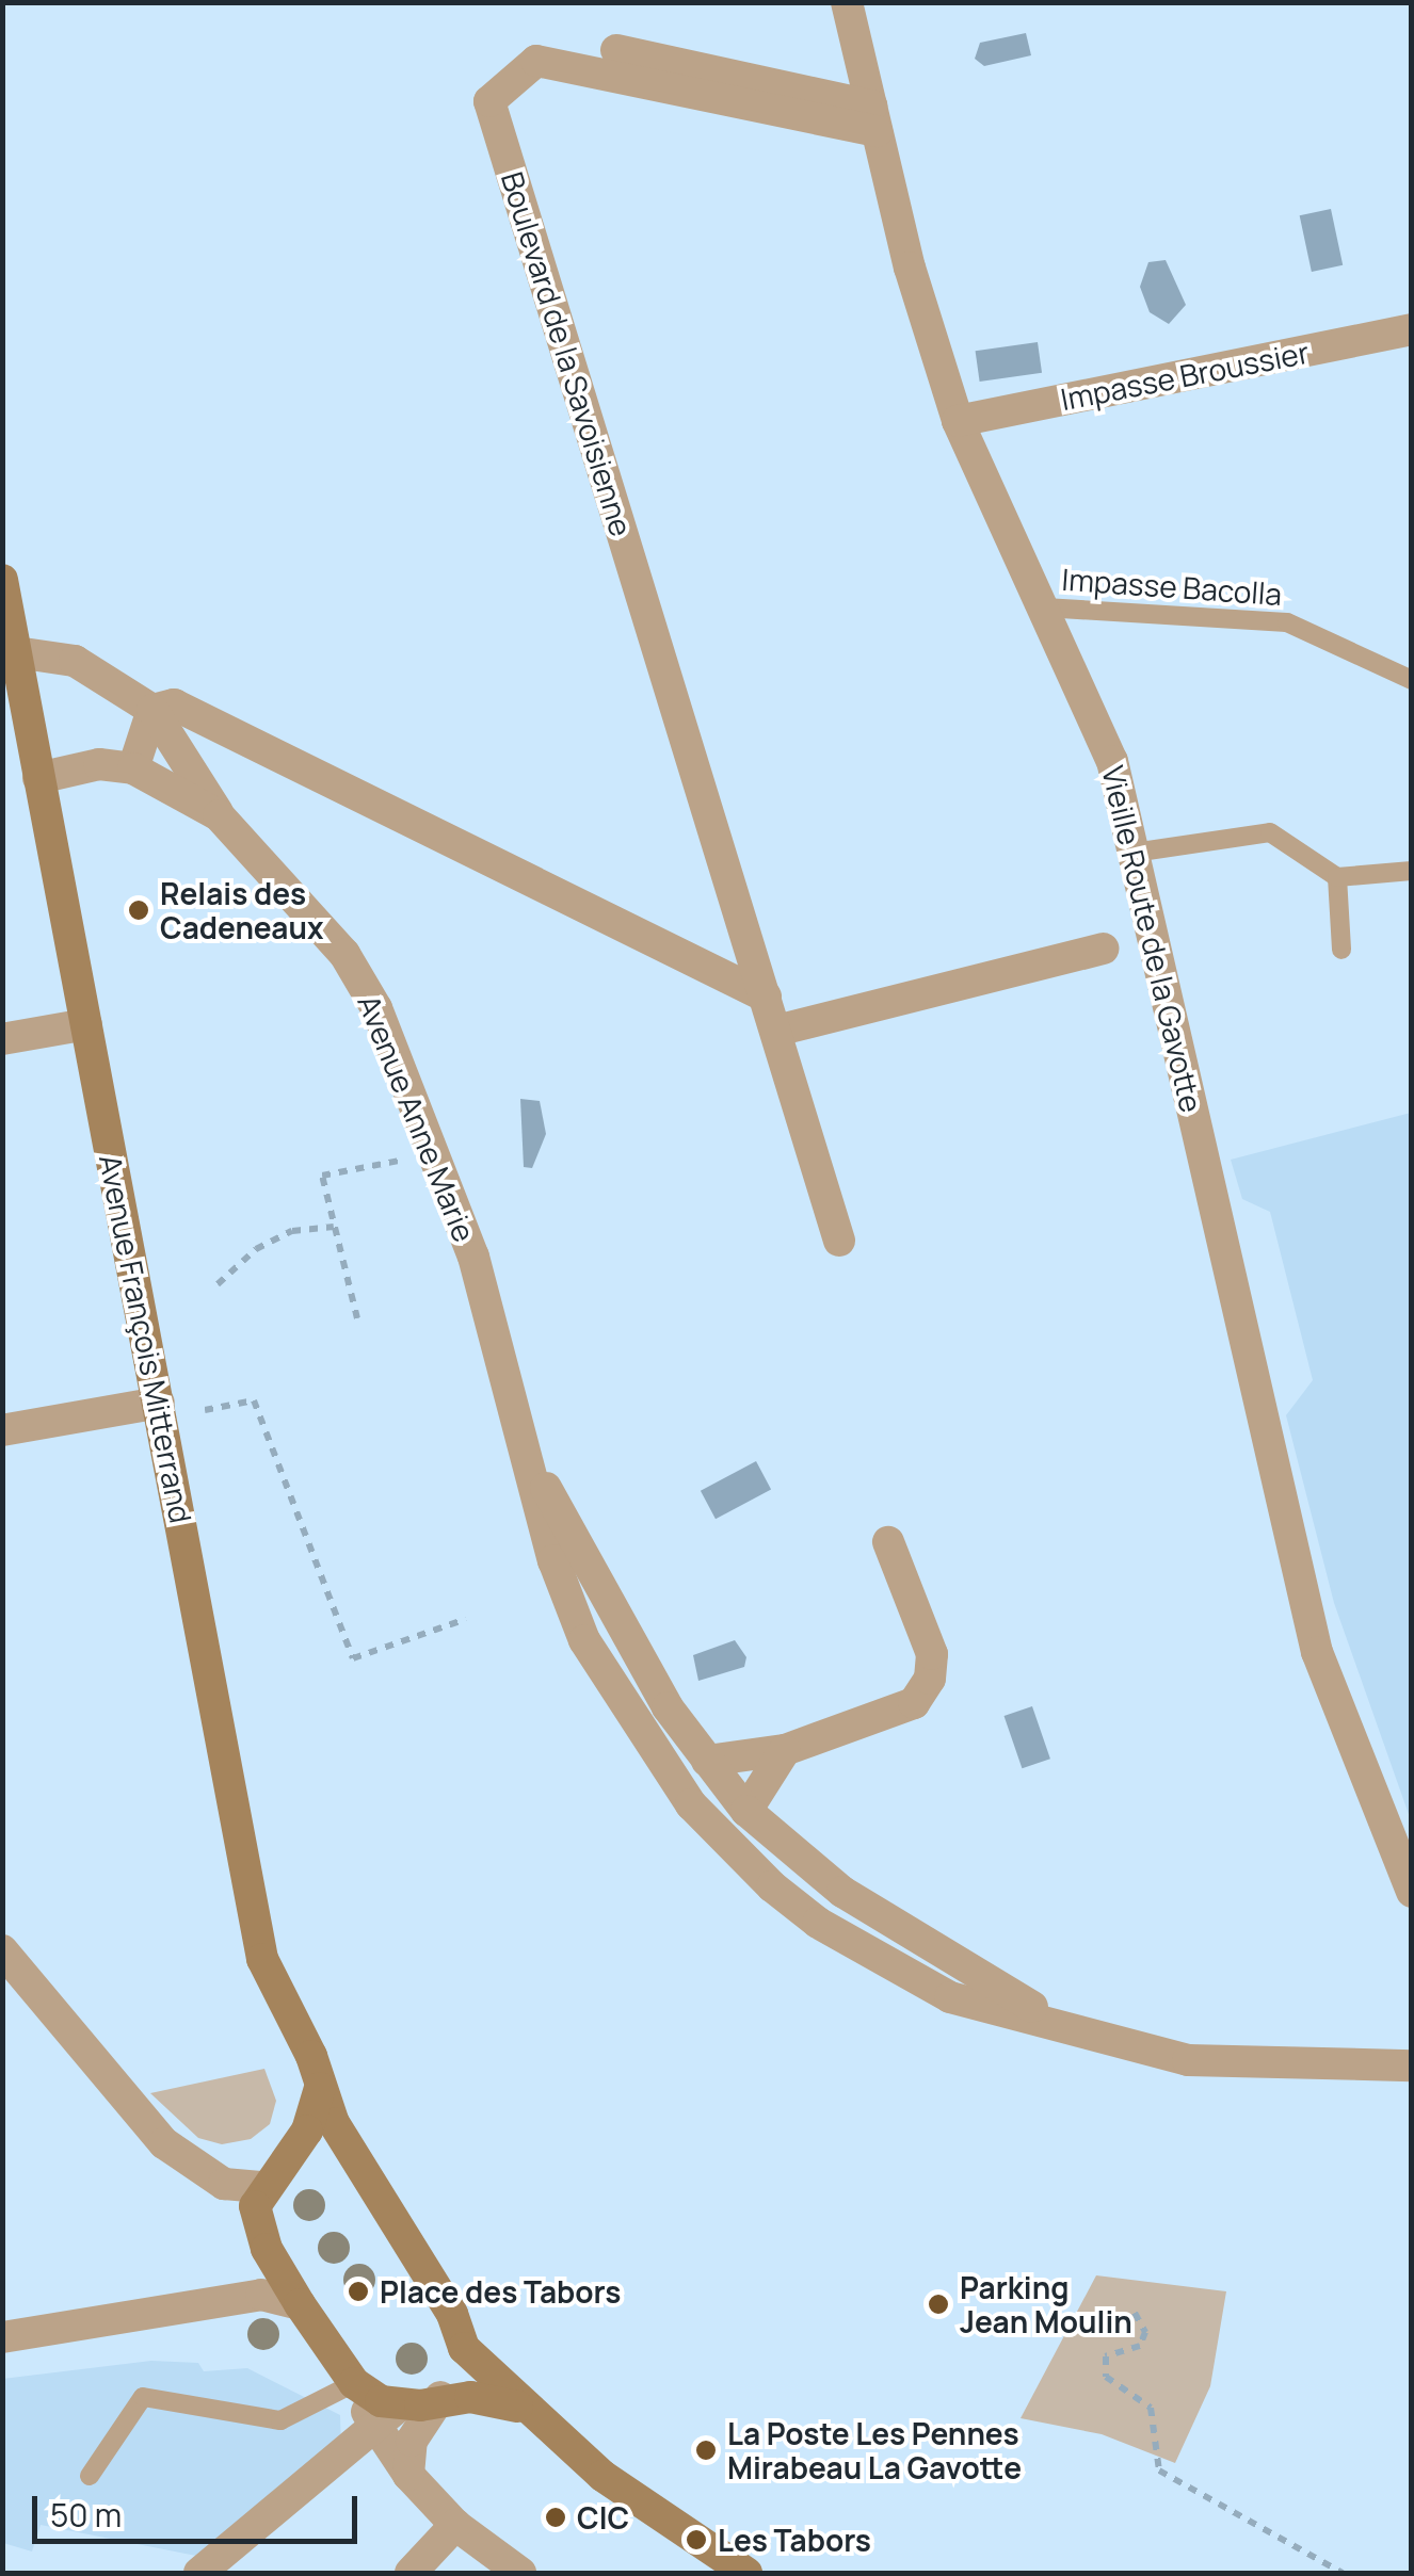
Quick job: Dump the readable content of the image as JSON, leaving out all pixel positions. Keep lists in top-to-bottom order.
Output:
{
  "streets": {
    "main road": ["Avenue François Mitterrand"],
    "street": [
      "Boulevard de la Savoisienne",
      "Impasse Broussier",
      "Vieille Route de la Gavotte",
      "Avenue Anne Marie"
    ],
    "lane": ["Impasse Bacolla"]
  },
  "crossings": [
    ["Boulevard de la Savoisienne", "Vieille Route de la Gavotte"],
    ["Impasse Broussier", "Vieille Route de la Gavotte"],
    ["Impasse Bacolla", "Vieille Route de la Gavotte"],
    ["Avenue Anne Marie", "Avenue François Mitterrand"]
  ],
  "places": [
    "Relais des Cadeneaux",
    "Place des Tabors",
    "Parking Jean Moulin",
    "La Poste Les Pennes Mirabeau La Gavotte",
    "CIC",
    "Les Tabors"
  ],
  "scale_bar": "50 m"
}
